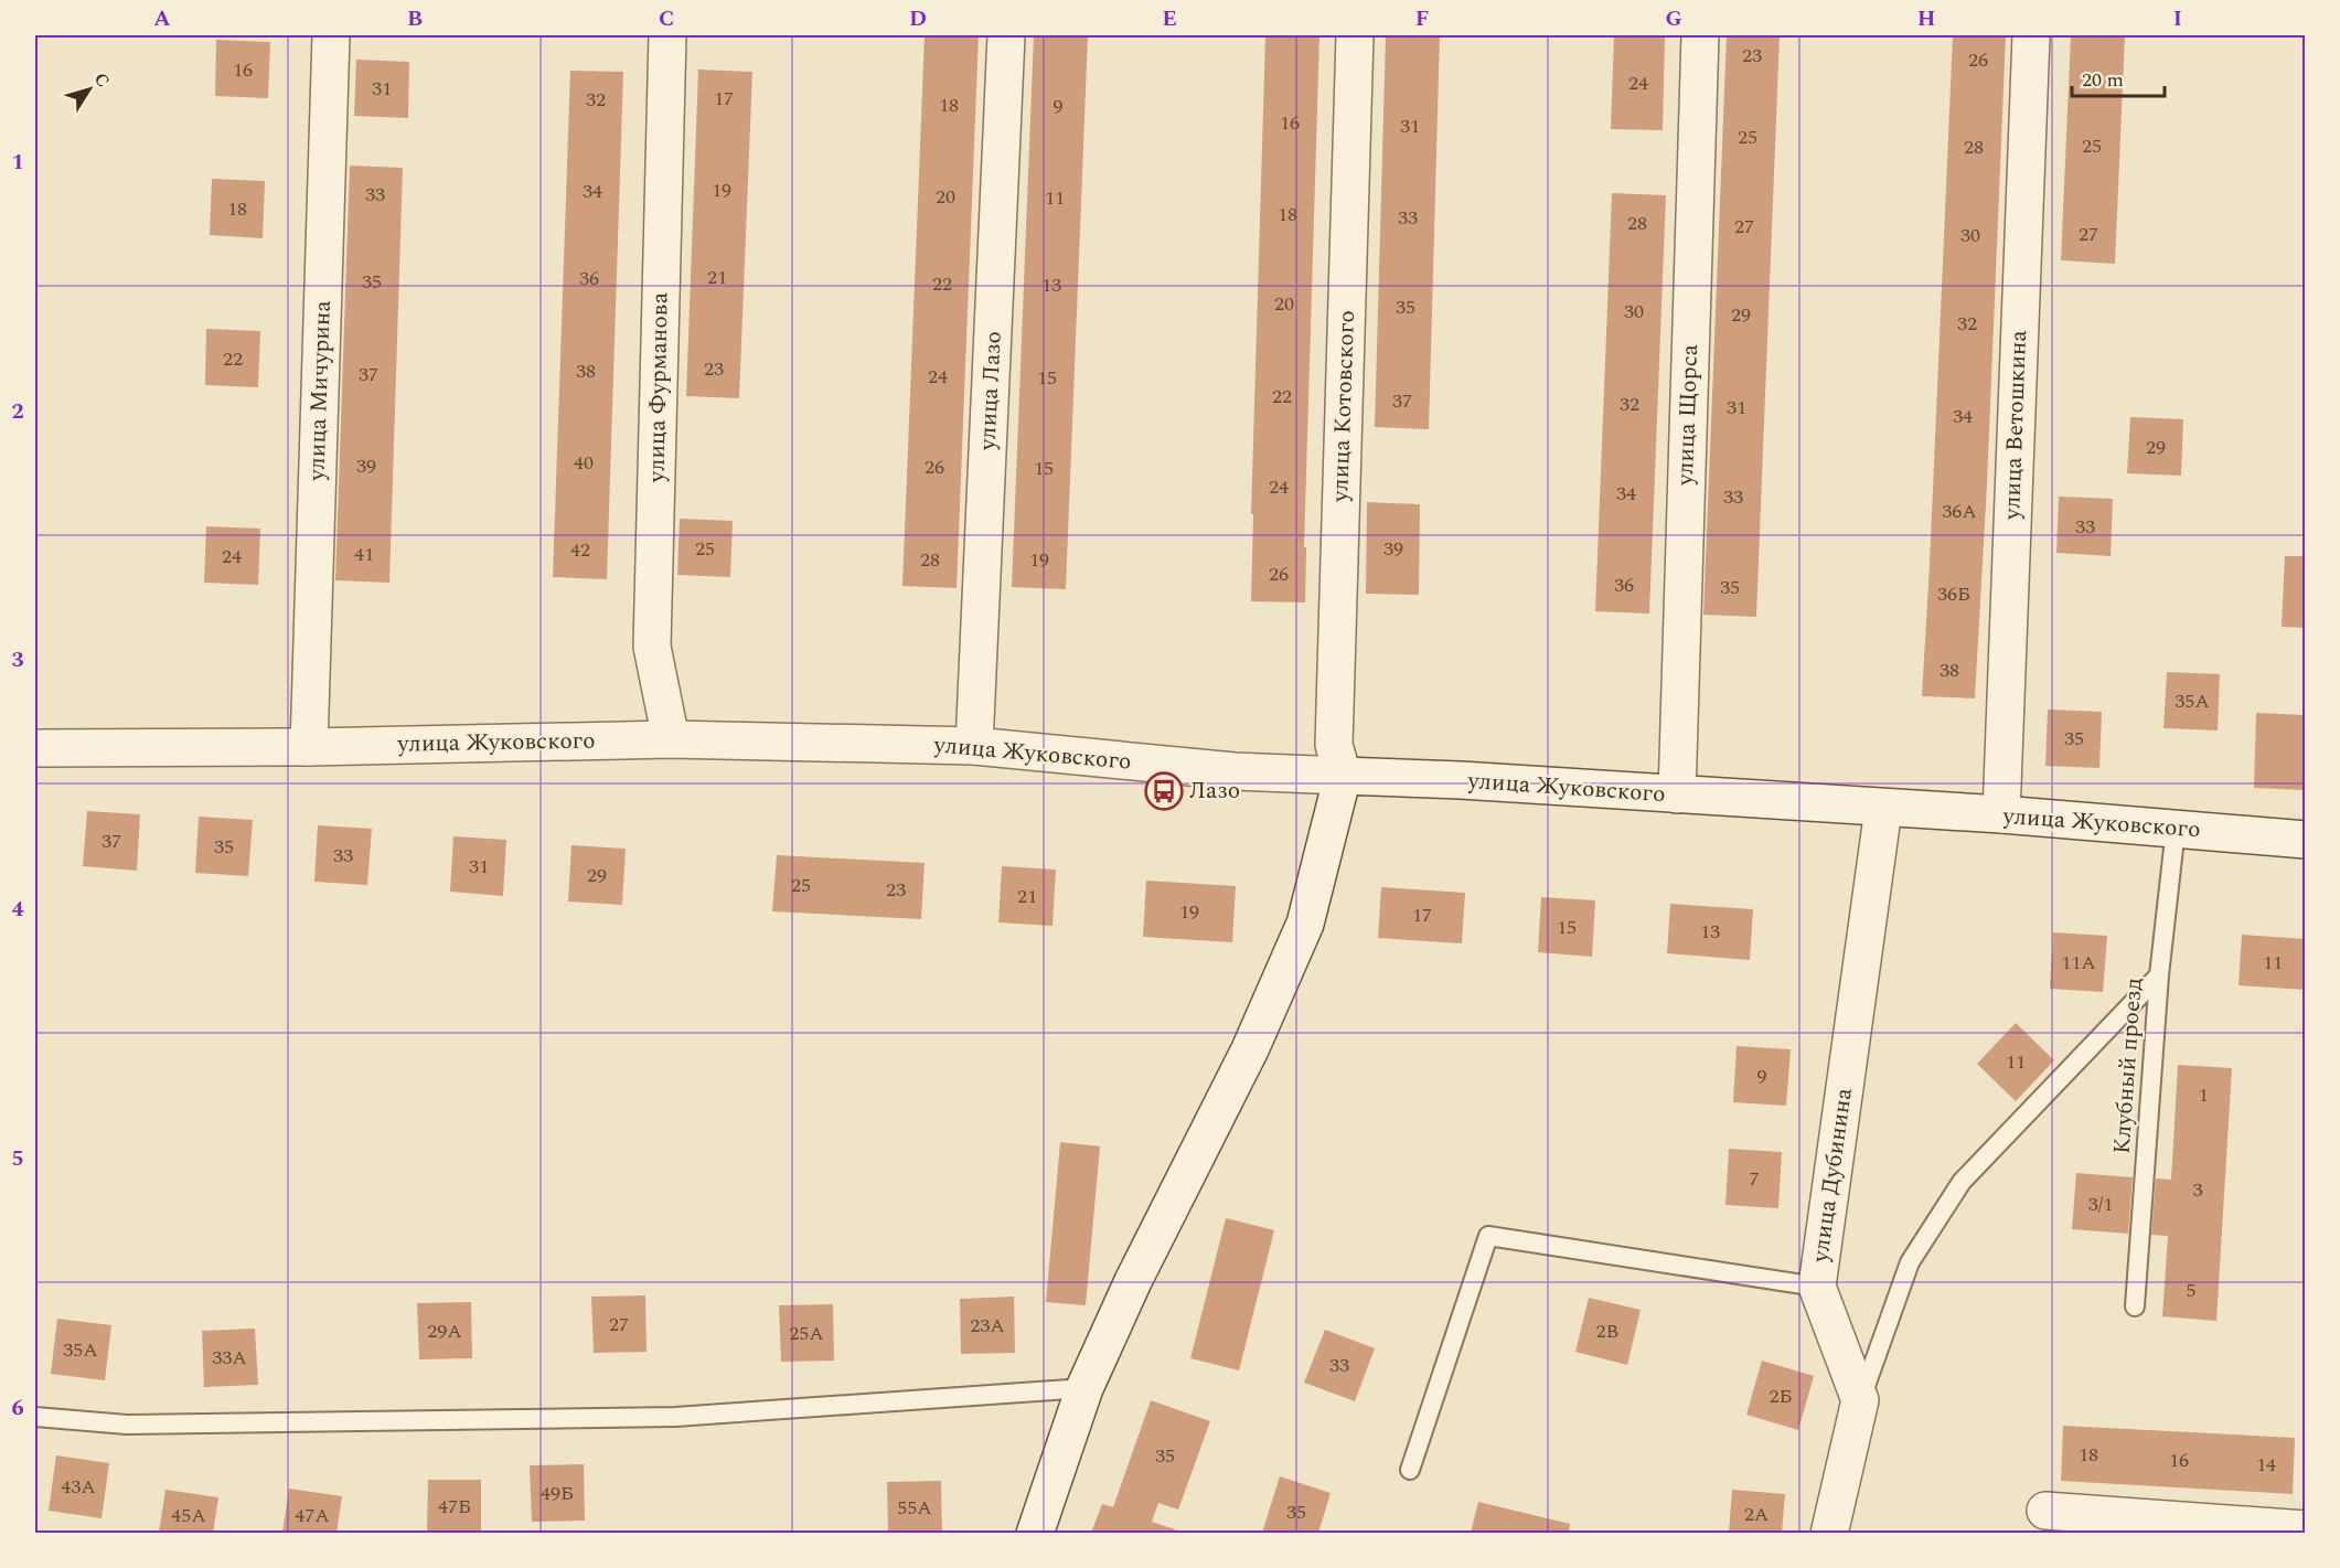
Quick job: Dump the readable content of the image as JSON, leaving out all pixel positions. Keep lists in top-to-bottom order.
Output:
{
  "streets": {
    "street": [
      "улица Фурманова",
      "улица Мичурина",
      "улица Лазо",
      "улица Котовского",
      "улица Щорса",
      "улица Ветошкина",
      "улица Жуковского",
      "улица Дубинина"
    ],
    "lane": ["Клубный проезд"]
  },
  "crossings": [
    ["улица Фурманова", "улица Жуковского"],
    ["улица Мичурина", "улица Жуковского"],
    ["улица Лазо", "улица Жуковского"],
    ["улица Котовского", "улица Жуковского"],
    ["улица Щорса", "улица Жуковского"],
    ["улица Ветошкина", "улица Жуковского"],
    ["улица Жуковского", "Клубный проезд"],
    ["улица Жуковского", "улица Дубинина"]
  ],
  "places": {
    "bus stop": ["Лазо"]
  },
  "house_numbers": [
    "23",
    "26",
    "16",
    "24",
    "31",
    "17",
    "32",
    "18",
    "9",
    "16",
    "31",
    "25",
    "25",
    "28",
    "19",
    "34",
    "33",
    "20",
    "11",
    "18",
    "18",
    "33",
    "28",
    "27",
    "27",
    "30",
    "21",
    "36",
    "35",
    "22",
    "13",
    "20",
    "35",
    "30",
    "29",
    "32",
    "22",
    "23",
    "38",
    "37",
    "24",
    "15",
    "22",
    "37",
    "32",
    "31",
    "34",
    "29",
    "40",
    "39",
    "26",
    "15",
    "24",
    "34",
    "33",
    "36А",
    "33",
    "25",
    "39",
    "42",
    "41",
    "24",
    "28",
    "19",
    "26",
    "36",
    "35",
    "36Б",
    "38",
    "35А",
    "35",
    "37",
    "35",
    "33",
    "31",
    "29",
    "25",
    "23",
    "21",
    "19",
    "17",
    "15",
    "13",
    "11А",
    "11",
    "11",
    "9",
    "1",
    "7",
    "3",
    "3/1",
    "5",
    "27",
    "23А",
    "29А",
    "2В",
    "25А",
    "35А",
    "33А",
    "33",
    "2Б",
    "18",
    "35",
    "16",
    "14",
    "43А",
    "49Б",
    "47Б",
    "55А",
    "35",
    "2А",
    "45А",
    "47А"
  ],
  "scale_bar": "20 m",
  "north": "top right",
  "grid": {
    "columns": [
      "A",
      "B",
      "C",
      "D",
      "E",
      "F",
      "G",
      "H",
      "I"
    ],
    "rows": [
      "1",
      "2",
      "3",
      "4",
      "5",
      "6"
    ]
  }
}
